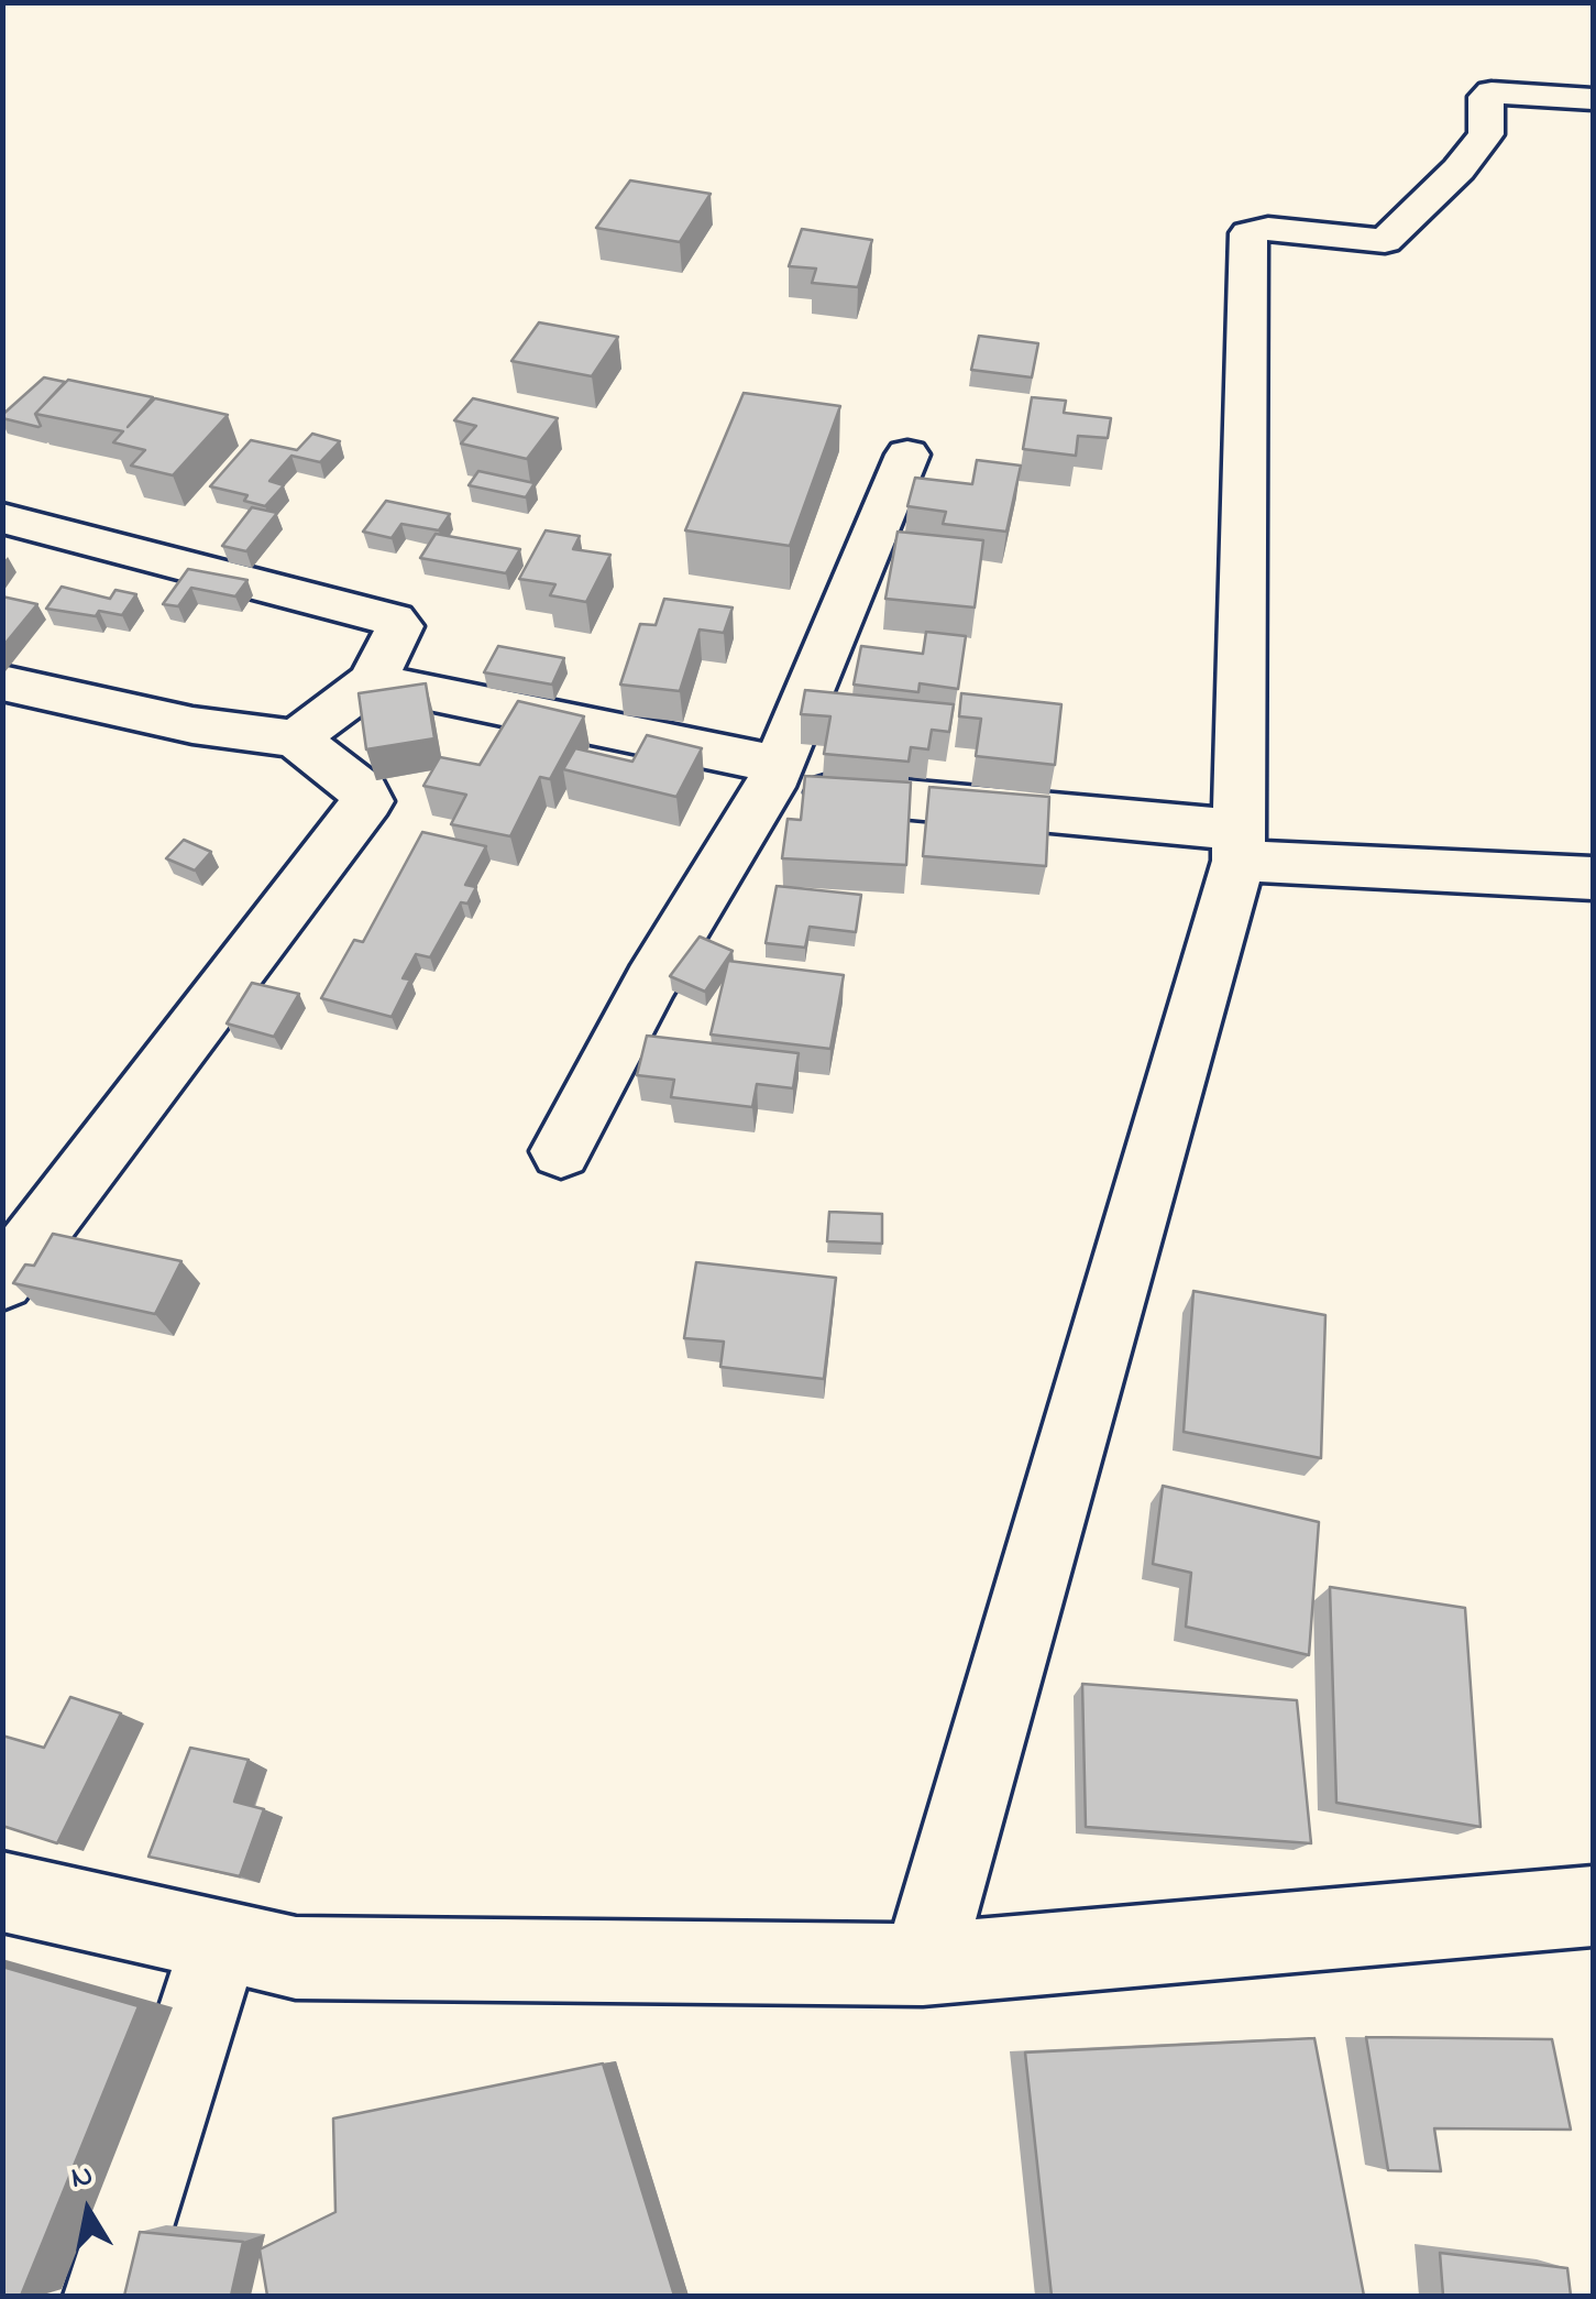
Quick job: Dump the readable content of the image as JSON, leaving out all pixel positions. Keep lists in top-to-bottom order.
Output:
{
  "north": "top"
}
